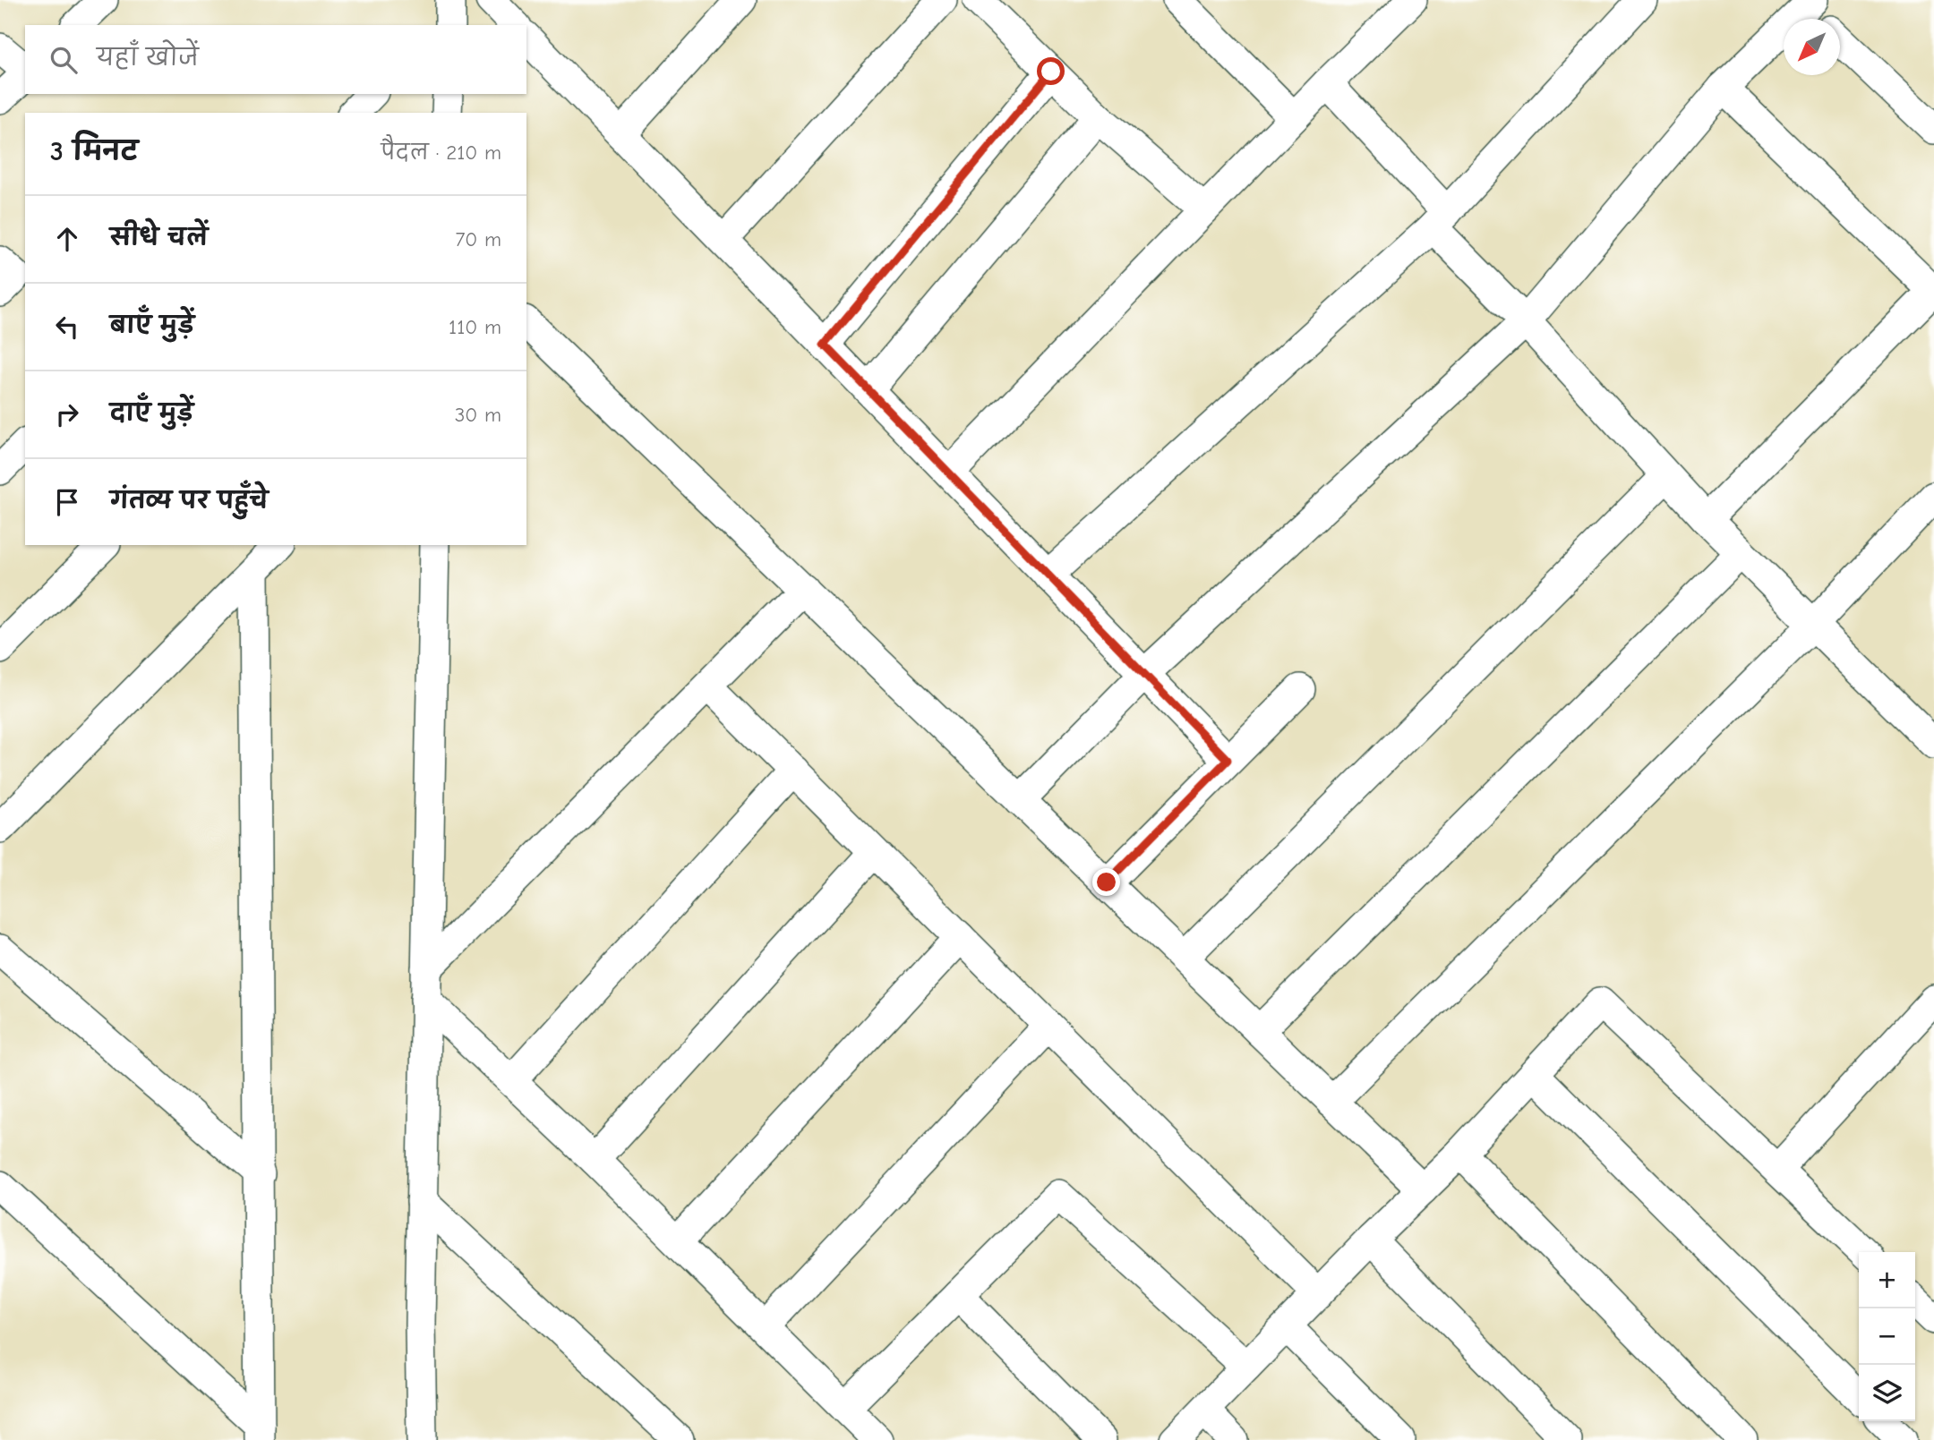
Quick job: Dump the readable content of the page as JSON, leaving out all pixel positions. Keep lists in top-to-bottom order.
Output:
{
  "north": "bottom left",
  "page": {
    "search": "यहाँ खोजें",
    "heading": ["3 मिनट", "पैदल · 210 m"],
    "list": [
      ["सीधे चलें", "70 m"],
      ["बाएँ मुड़ें", "110 m"],
      ["दाएँ मुड़ें", "30 m"],
      "गंतव्य पर पहुँचे"
    ],
    "map_buttons": ["+", "−"]
  }
}
